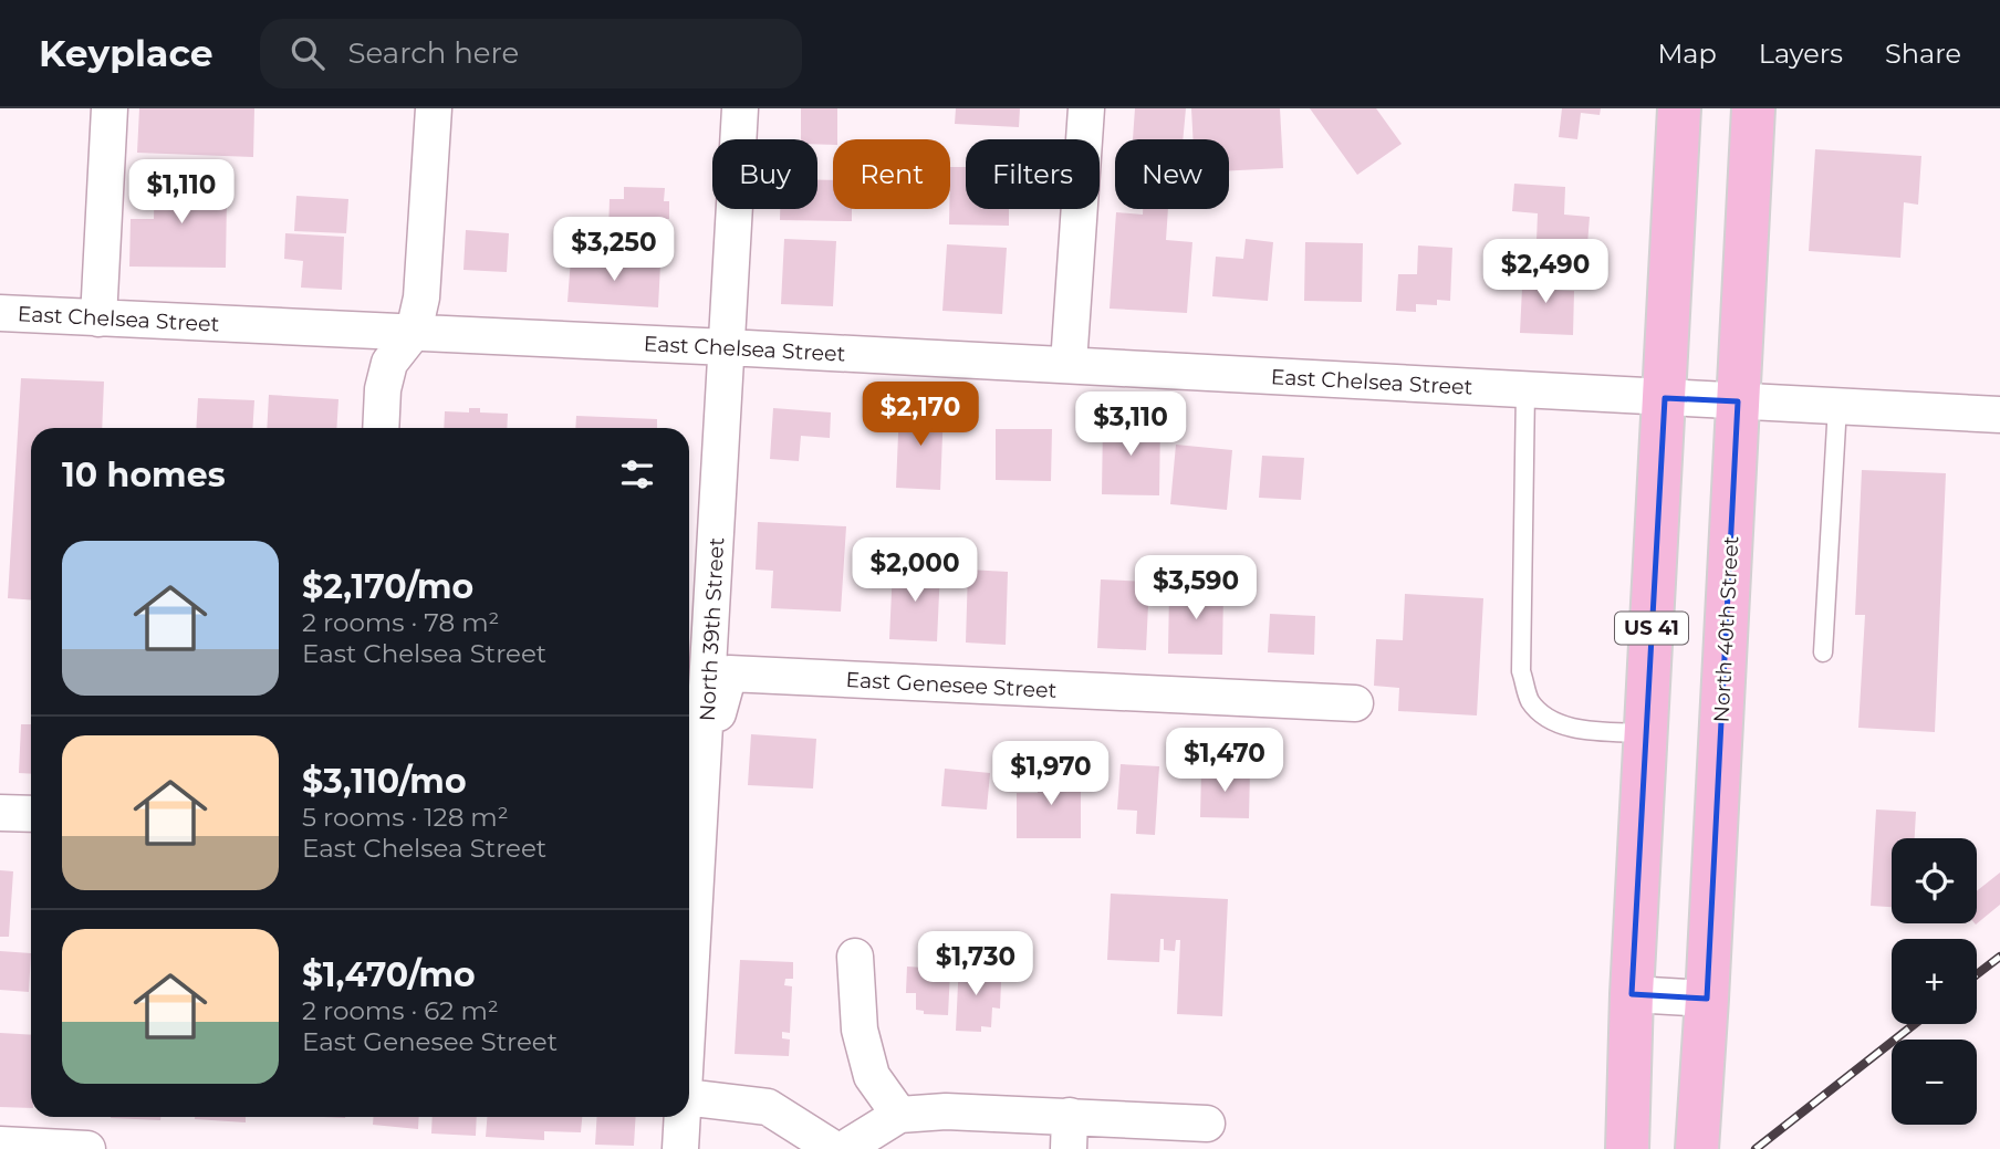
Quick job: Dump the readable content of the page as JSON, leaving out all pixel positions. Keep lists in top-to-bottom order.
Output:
{
  "streets": {
    "main road": ["US 41", "North 40th Street"],
    "street": ["East Chelsea Street", "North 39th Street", "East Genesee Street"]
  },
  "crossings": [
    ["East Chelsea Street", "US 41"],
    ["East Chelsea Street", "North 39th Street"],
    ["East Chelsea Street", "North 40th Street"],
    ["North 39th Street", "East Genesee Street"]
  ],
  "page": {
    "header": "Keyplace",
    "search": "Search here",
    "nav": ["Map", "Layers", "Share"],
    "chip": [
      "Buy",
      "Rent",
      "Filters",
      "New"
    ],
    "price": [
      "$1,110",
      "$3,250",
      "$2,490",
      "$2,170",
      "$3,110",
      "$2,000",
      "$3,590",
      "$1,470",
      "$1,970",
      "$1,730"
    ],
    "heading": "10 homes",
    "list": [
      {
        "name": "$2,170/mo",
        "note": "2 rooms · 78 m² · East Chelsea Street"
      },
      {
        "name": "$3,110/mo",
        "note": "5 rooms · 128 m² · East Chelsea Street"
      },
      {
        "name": "$1,470/mo",
        "note": "2 rooms · 62 m² · East Genesee Street"
      }
    ],
    "map_buttons": ["+", "−"]
  }
}
